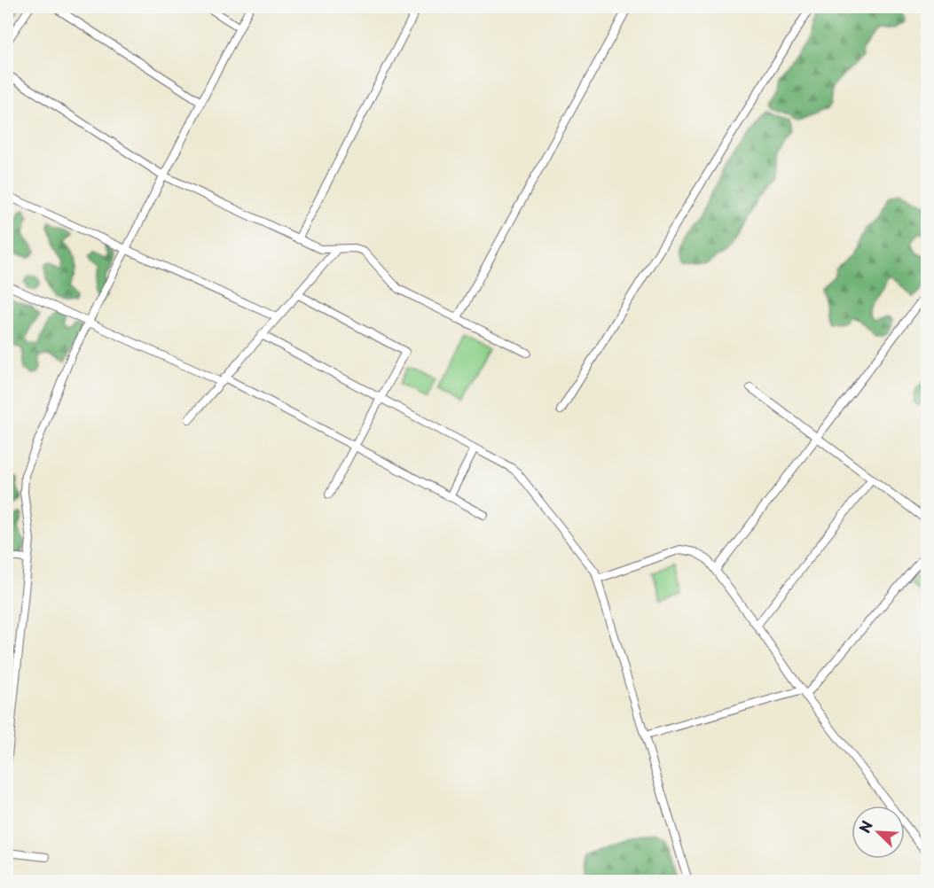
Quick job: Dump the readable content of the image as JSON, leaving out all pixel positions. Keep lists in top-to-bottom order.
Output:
{
  "north": "top left"
}
